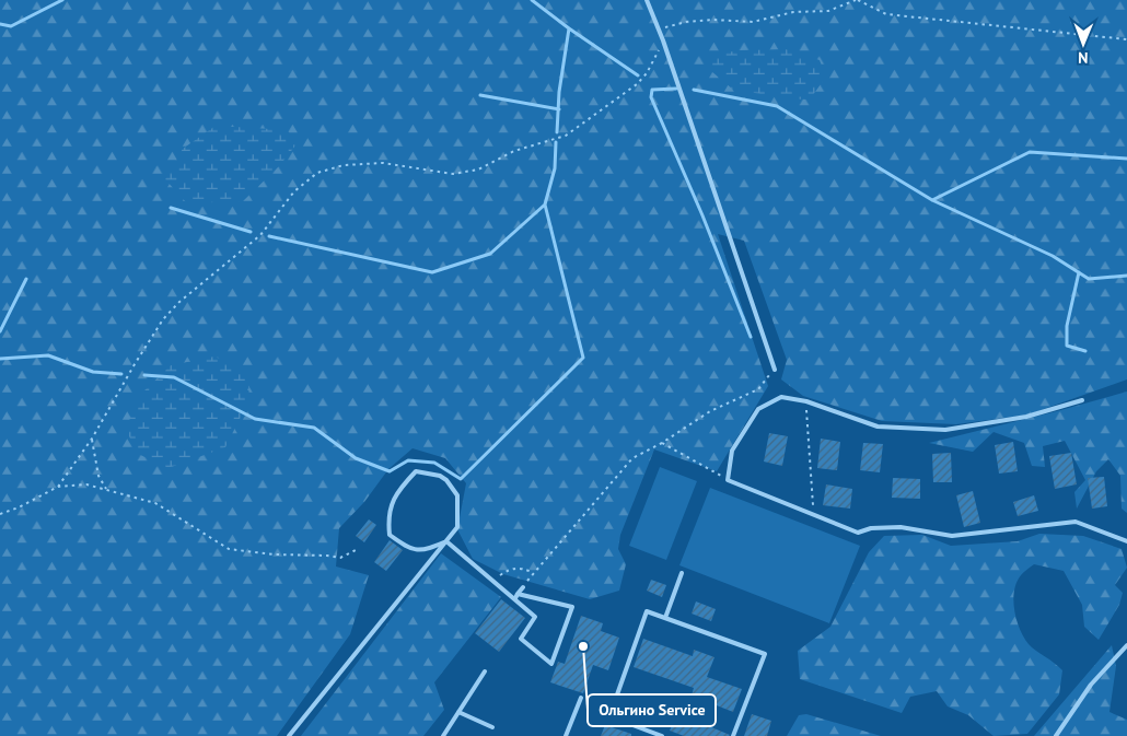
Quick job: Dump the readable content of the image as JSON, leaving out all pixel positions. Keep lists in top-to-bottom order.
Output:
{
  "places": ["Ольгино Service"],
  "north": "bottom"
}
